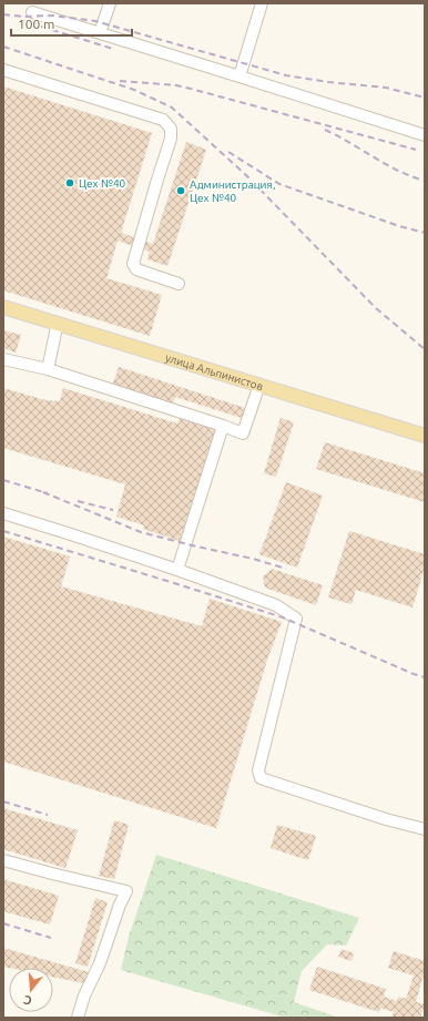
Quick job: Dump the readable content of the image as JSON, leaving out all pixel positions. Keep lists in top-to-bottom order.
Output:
{
  "streets": {
    "main road": ["улица Альпинистов"]
  },
  "places": ["Цех №40", "Администрация, Цех №40"],
  "scale_bar": "100 m",
  "north": "bottom"
}
